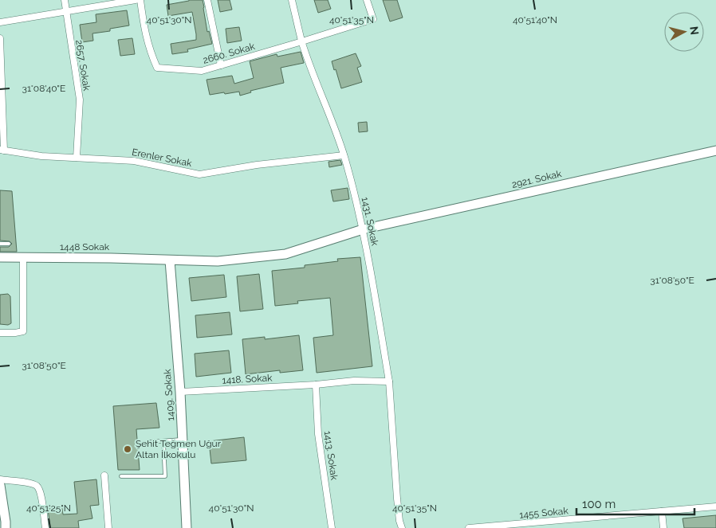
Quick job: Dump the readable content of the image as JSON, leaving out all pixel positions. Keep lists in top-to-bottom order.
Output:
{
  "streets": {
    "street": [
      "2660. Sokak",
      "2657. Sokak",
      "Erenler Sokak",
      "2921. Sokak",
      "1431. Sokak",
      "1448 Sokak",
      "1418. Sokak",
      "1409. Sokak",
      "1413. Sokak",
      "1455 Sokak"
    ]
  },
  "crossings": [
    ["2660. Sokak", "1431. Sokak"],
    ["2657. Sokak", "Erenler Sokak"],
    ["Erenler Sokak", "1431. Sokak"],
    ["2921. Sokak", "1431. Sokak"],
    ["2921. Sokak", "1448 Sokak"],
    ["2921. Sokak", "1409. Sokak"],
    ["1448 Sokak", "1409. Sokak"],
    ["1418. Sokak", "1409. Sokak"],
    ["1418. Sokak", "1413. Sokak"]
  ],
  "places": ["Şehit Teğmen Uğur Altan İlkokulu"],
  "scale_bar": "100 m",
  "north": "right",
  "coordinates": [
    "40°51'30\"N",
    "40°51'35\"N",
    "40°51'40\"N",
    "31°08'40\"E",
    "31°08'50\"E",
    "40°51'25\"N"
  ]
}
